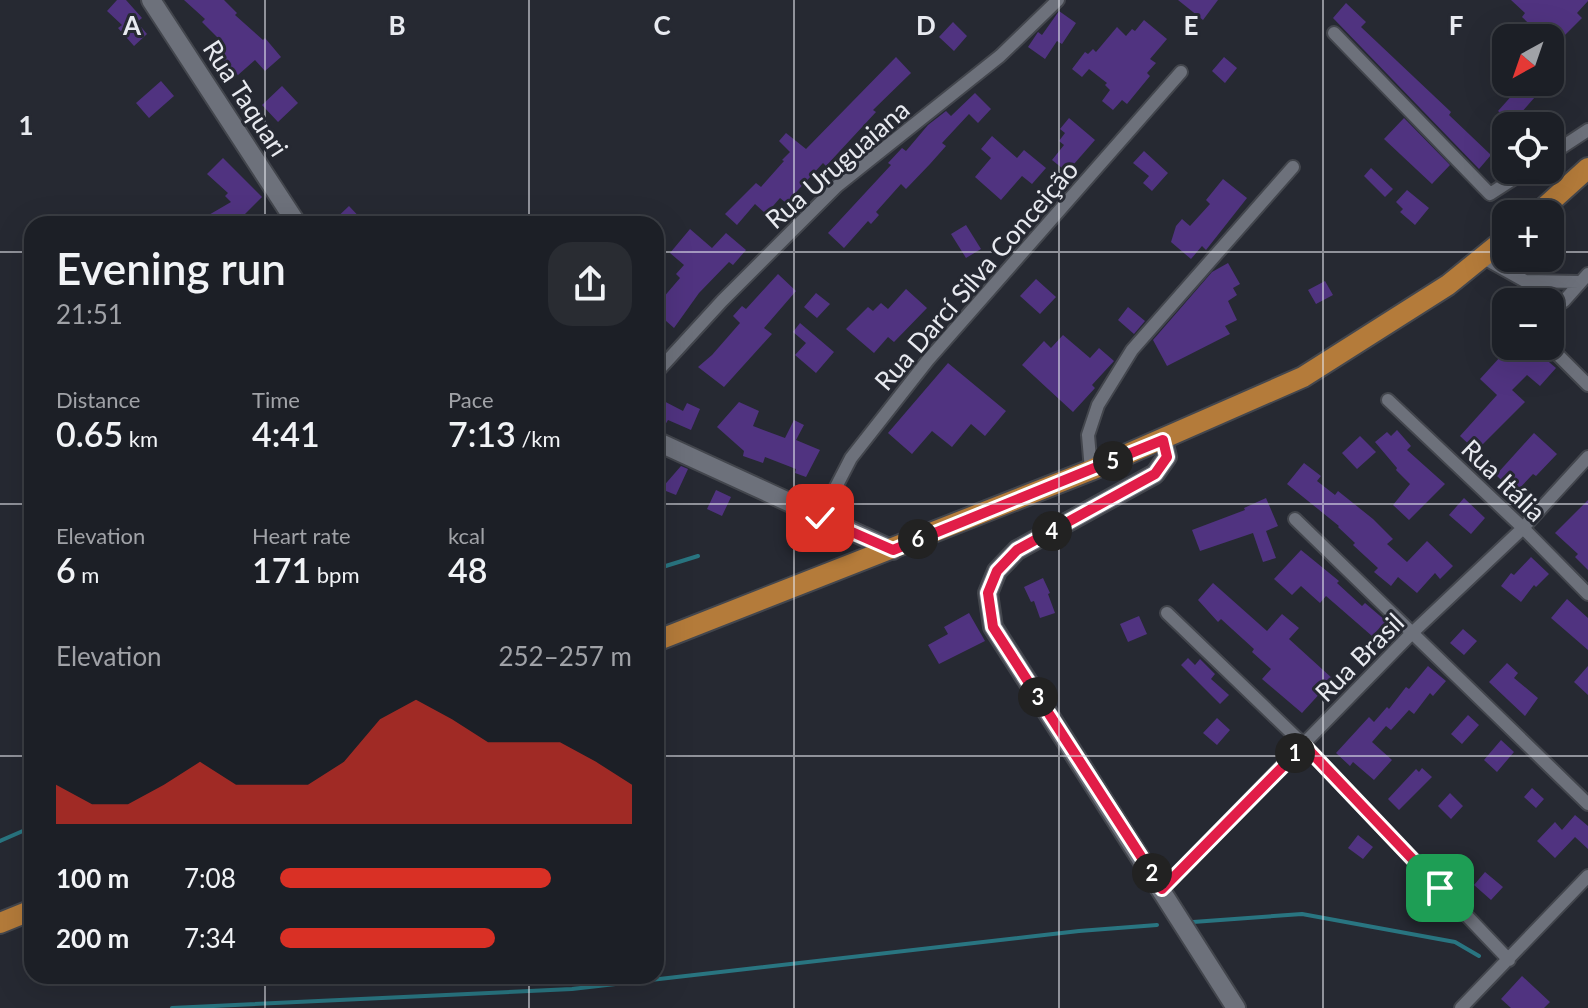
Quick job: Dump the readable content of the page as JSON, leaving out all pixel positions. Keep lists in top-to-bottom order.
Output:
{
  "streets": {
    "street": [
      "Rua Taquari",
      "Rua Uruguaiana",
      "Rua Darcí Silva Conceição",
      "Rua Itália",
      "Rua Brasil"
    ]
  },
  "crossings": [
    ["Rua Itália", "Rua Brasil"]
  ],
  "north": "bottom left",
  "page": {
    "map_buttons": ["+", "−"],
    "heading": ["Evening run", "21:51"],
    "stats": [
      ["Distance", "0.65 km"],
      ["Time", "4:41"],
      ["Pace", "7:13 /km"],
      ["Elevation", "6 m"],
      ["Heart rate", "171 bpm"],
      ["kcal", "48"]
    ],
    "pins": [
      "5",
      "4",
      "6",
      "3",
      "1",
      "2"
    ],
    "chart": ["Elevation", "252–257 m"],
    "list": [
      {
        "name": "100 m",
        "note": "7:08"
      },
      {
        "name": "200 m",
        "note": "7:34"
      }
    ]
  },
  "grid": {
    "columns": [
      "A",
      "B",
      "C",
      "D",
      "E",
      "F"
    ],
    "rows": ["1"]
  }
}
